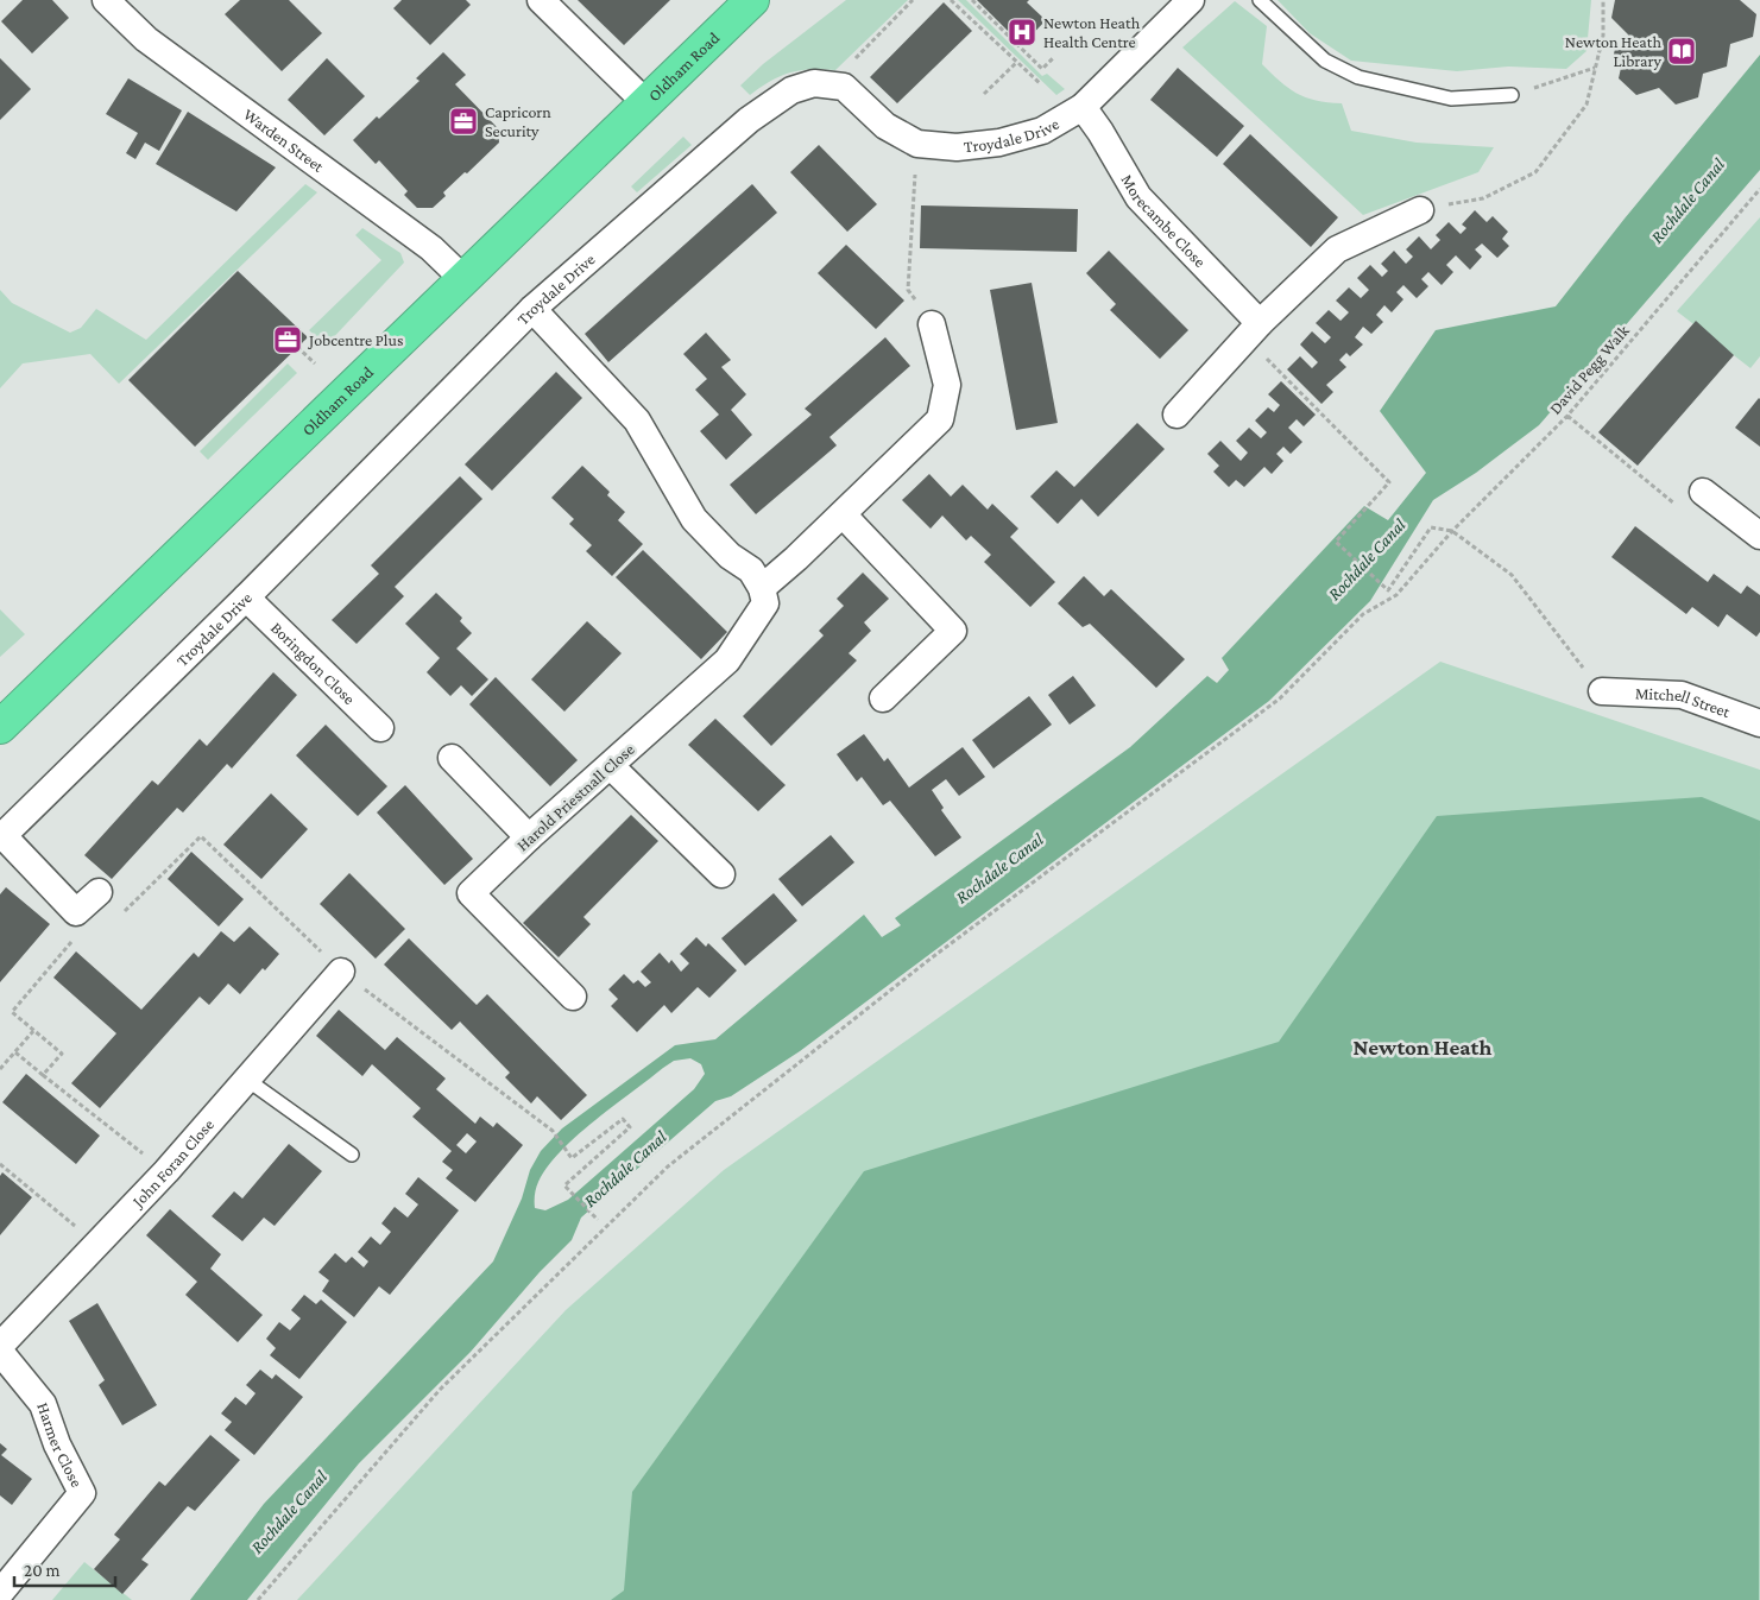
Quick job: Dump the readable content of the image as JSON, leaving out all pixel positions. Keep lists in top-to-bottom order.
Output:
{
  "streets": {
    "highway": ["Oldham Road"],
    "street": [
      "Troydale Drive",
      "Warden Street",
      "Morecambe Close",
      "Boringdon Close",
      "Mitchell Street",
      "Harold Priestnall Close",
      "John Foran Close",
      "Harmer Close"
    ],
    "path": ["David Pegg Walk"]
  },
  "crossings": [
    ["Oldham Road", "Warden Street"],
    ["Troydale Drive", "Morecambe Close"],
    ["Troydale Drive", "Boringdon Close"]
  ],
  "districts": ["Newton Heath"],
  "water": ["Rochdale Canal"],
  "places": {
    "hospital": ["Newton Heath Health Centre"],
    "library": ["Newton Heath Library"],
    "office": ["Capricorn Security", "Jobcentre Plus"]
  },
  "scale_bar": "20 m"
}
